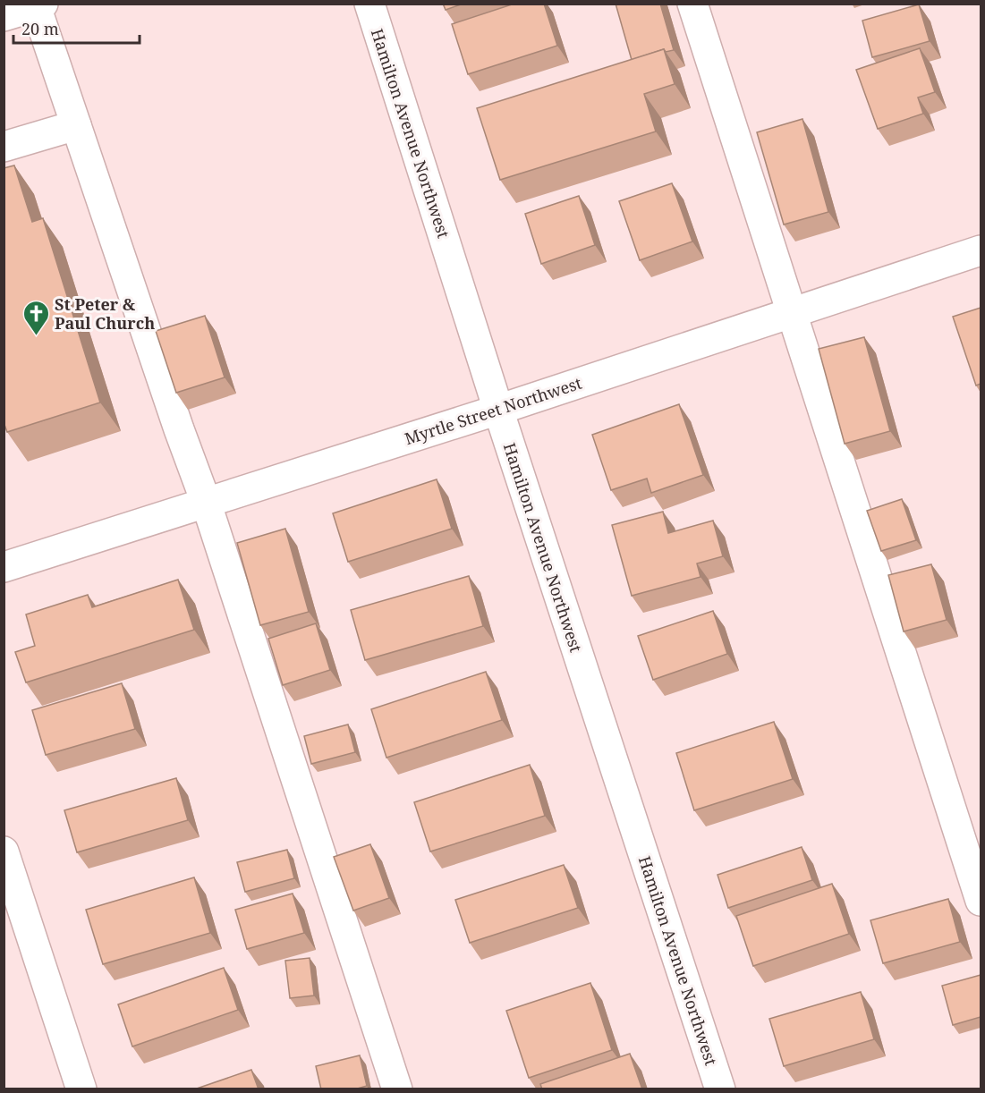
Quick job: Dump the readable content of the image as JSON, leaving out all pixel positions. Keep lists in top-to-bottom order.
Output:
{
  "streets": {
    "street": ["Hamilton Avenue Northwest", "Myrtle Street Northwest"]
  },
  "crossings": [
    ["Hamilton Avenue Northwest", "Myrtle Street Northwest"]
  ],
  "places": {
    "church": ["St Peter & Paul Church"]
  },
  "scale_bar": "20 m"
}
